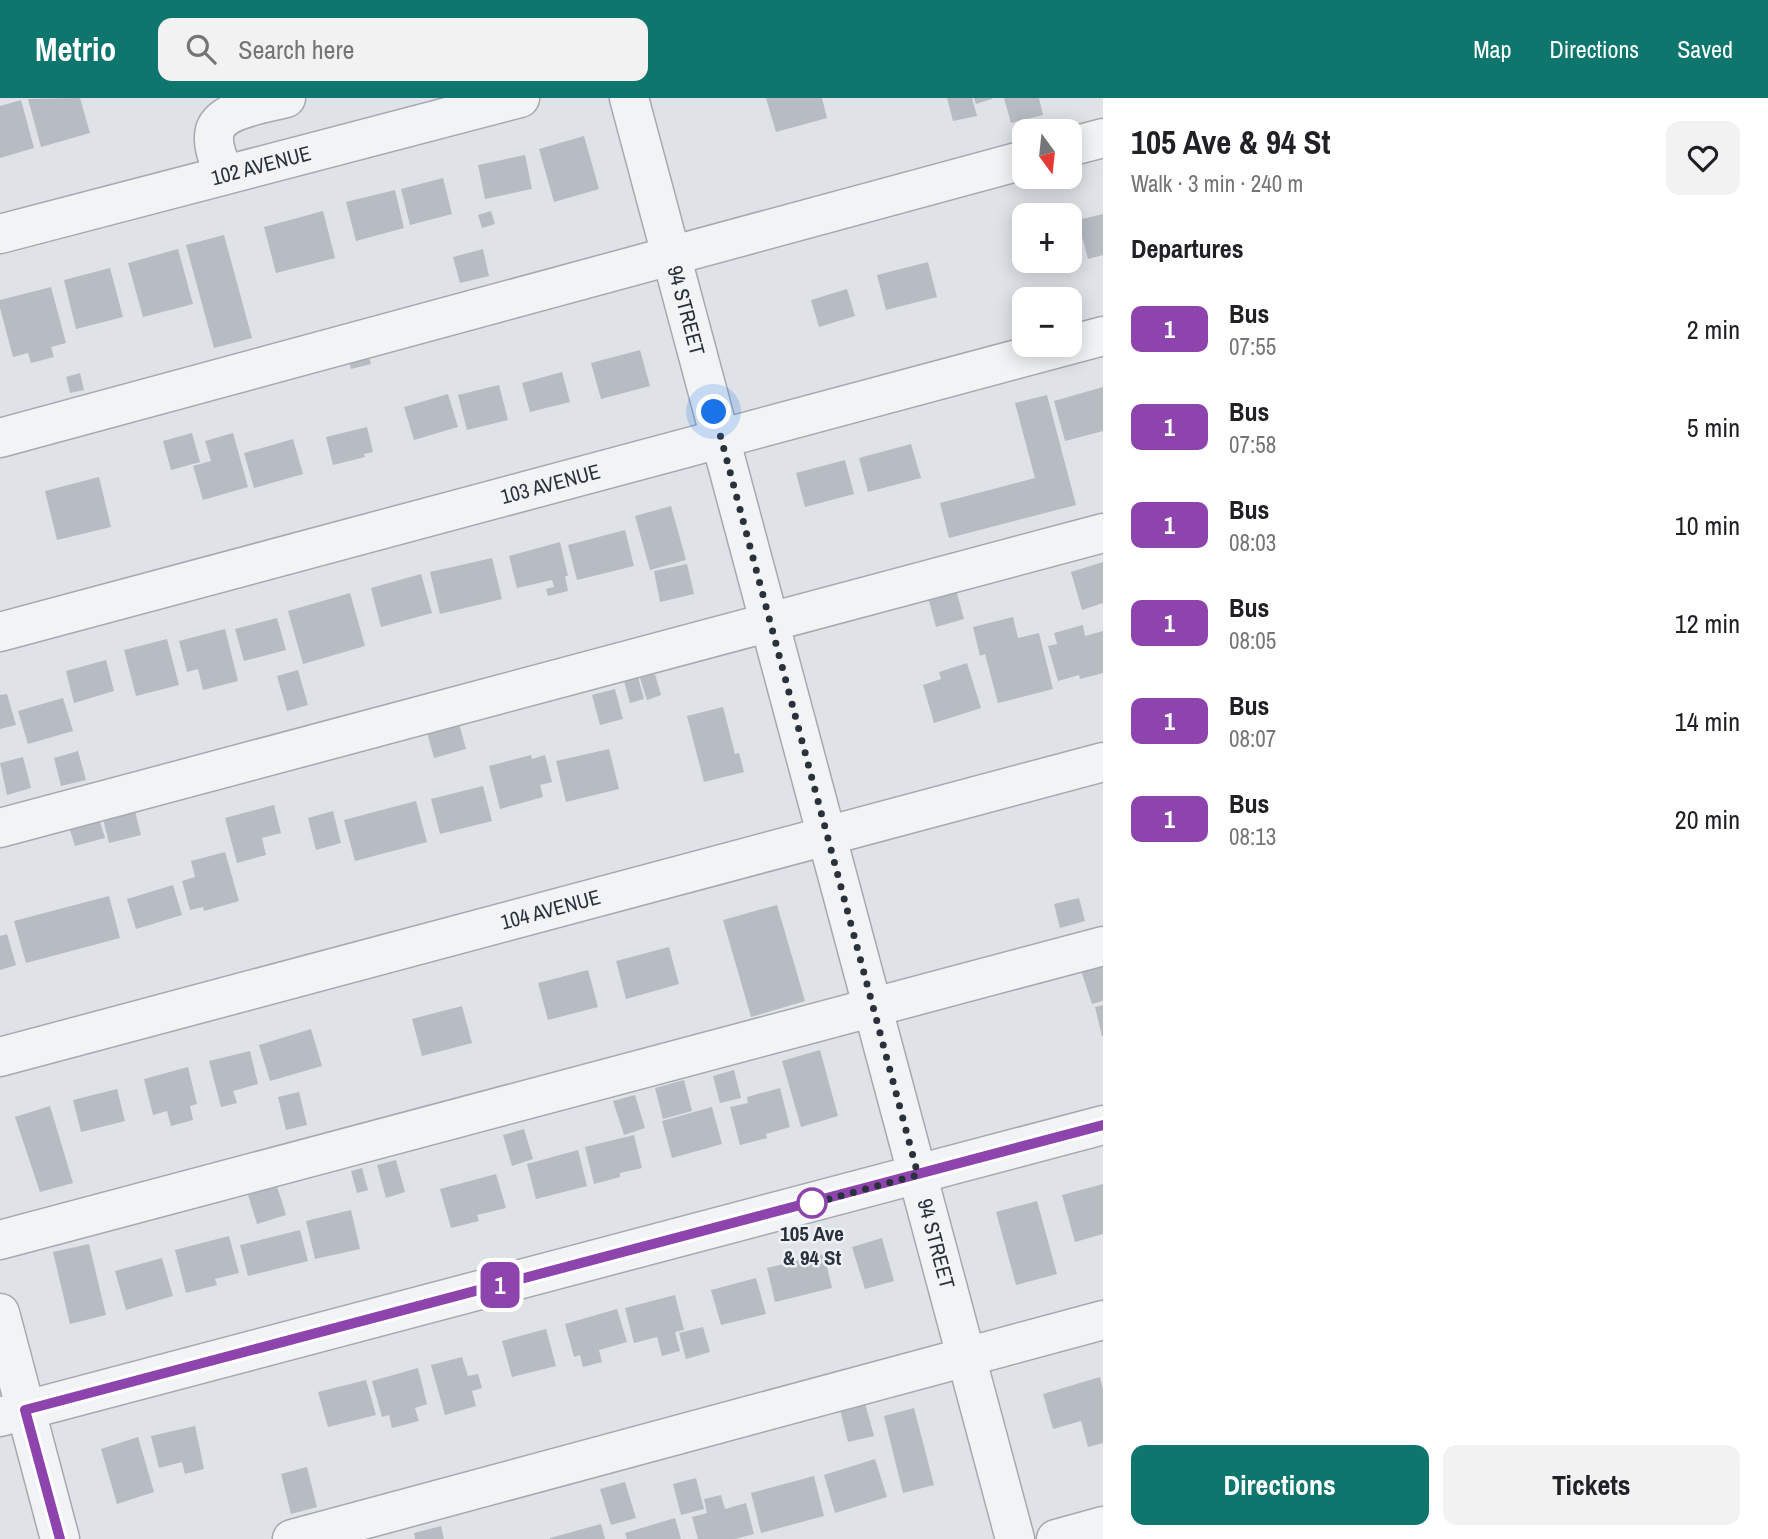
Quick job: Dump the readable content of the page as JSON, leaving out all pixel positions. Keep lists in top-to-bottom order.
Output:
{
  "streets": {
    "street": [
      "102 AVENUE",
      "94 STREET",
      "103 AVENUE",
      "104 AVENUE"
    ]
  },
  "crossings": [
    ["94 STREET", "103 AVENUE"],
    ["94 STREET", "104 AVENUE"]
  ],
  "places": ["105 Ave & 94 St"],
  "lines": ["bus line 1"],
  "north": "bottom",
  "page": {
    "header": "Metrio",
    "search": "Search here",
    "nav": ["Map", "Directions", "Saved"],
    "on_map": "1",
    "heading": [
      ["105 Ave & 94 St", "Walk · 3 min · 240 m"],
      "Departures"
    ],
    "map_buttons": ["+", "−"],
    "list": [
      {
        "mark": "1",
        "name": "Bus",
        "note": "07:55",
        "value": "2 min"
      },
      {
        "mark": "1",
        "name": "Bus",
        "note": "07:58",
        "value": "5 min"
      },
      {
        "mark": "1",
        "name": "Bus",
        "note": "08:03",
        "value": "10 min"
      },
      {
        "mark": "1",
        "name": "Bus",
        "note": "08:05",
        "value": "12 min"
      },
      {
        "mark": "1",
        "name": "Bus",
        "note": "08:07",
        "value": "14 min"
      },
      {
        "mark": "1",
        "name": "Bus",
        "note": "08:13",
        "value": "20 min"
      }
    ],
    "buttons": ["Directions", "Tickets"]
  }
}
